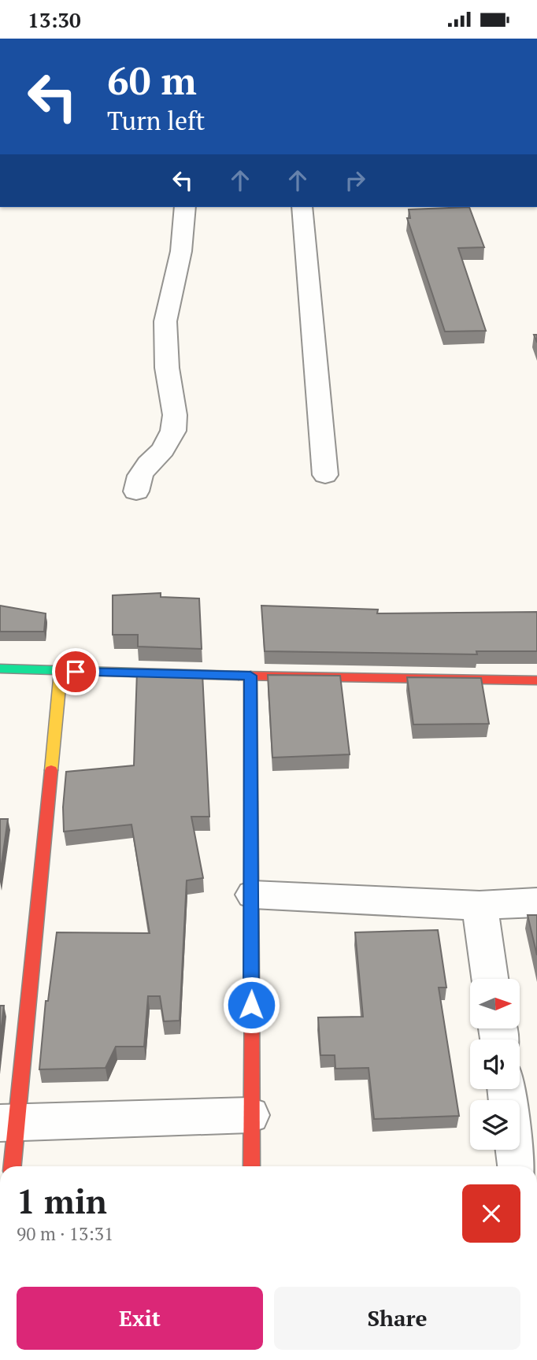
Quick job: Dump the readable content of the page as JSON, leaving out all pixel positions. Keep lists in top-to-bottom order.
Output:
{
  "north": "right",
  "page": {
    "status": "13:30",
    "turn": ["60 m", "Turn left"],
    "heading": ["1 min", "90 m · 13:31"],
    "buttons": ["Exit", "Share"]
  }
}
